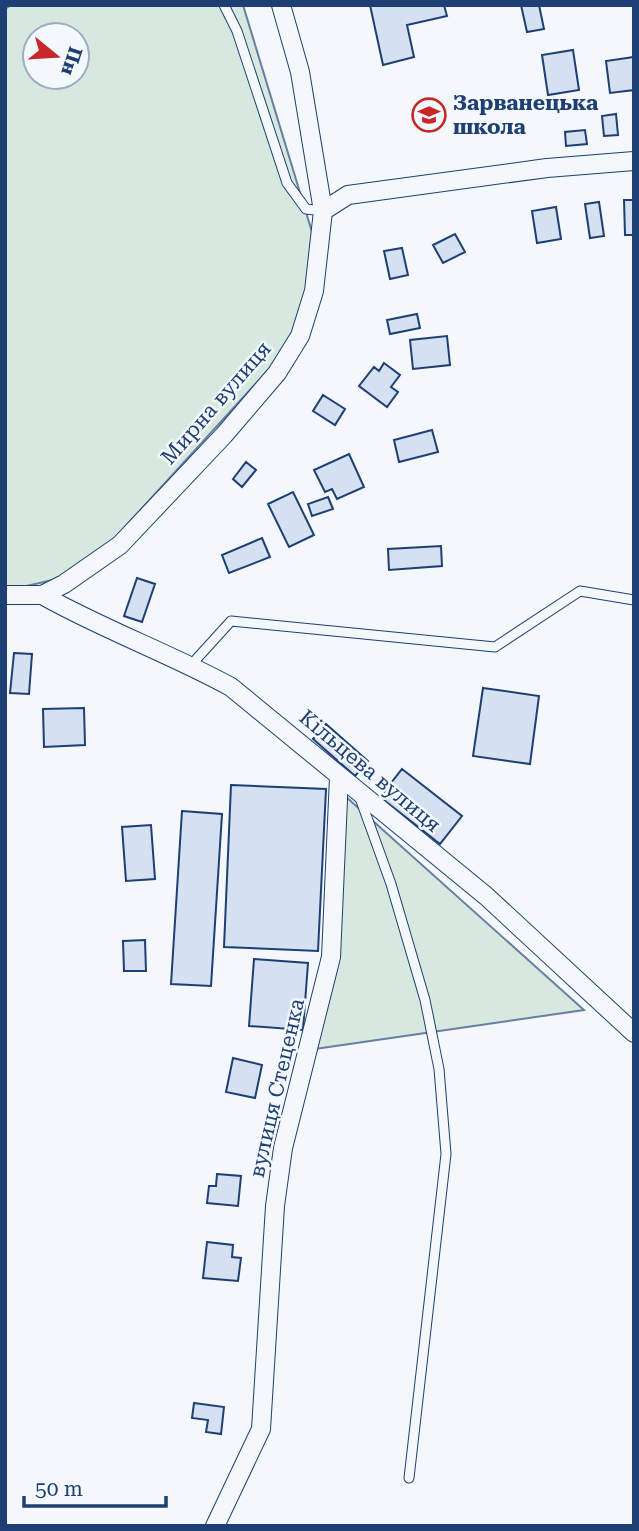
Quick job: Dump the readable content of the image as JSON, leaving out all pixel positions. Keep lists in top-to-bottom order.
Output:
{
  "streets": {
    "street": ["Мирна вулиця", "Кільцева вулиця", "вулиця Стеценка"]
  },
  "crossings": [
    ["Мирна вулиця", "Кільцева вулиця"],
    ["Кільцева вулиця", "вулиця Стеценка"]
  ],
  "places": {
    "school or university": ["Зарванецька школа"]
  },
  "scale_bar": "50 m",
  "north": "right"
}
